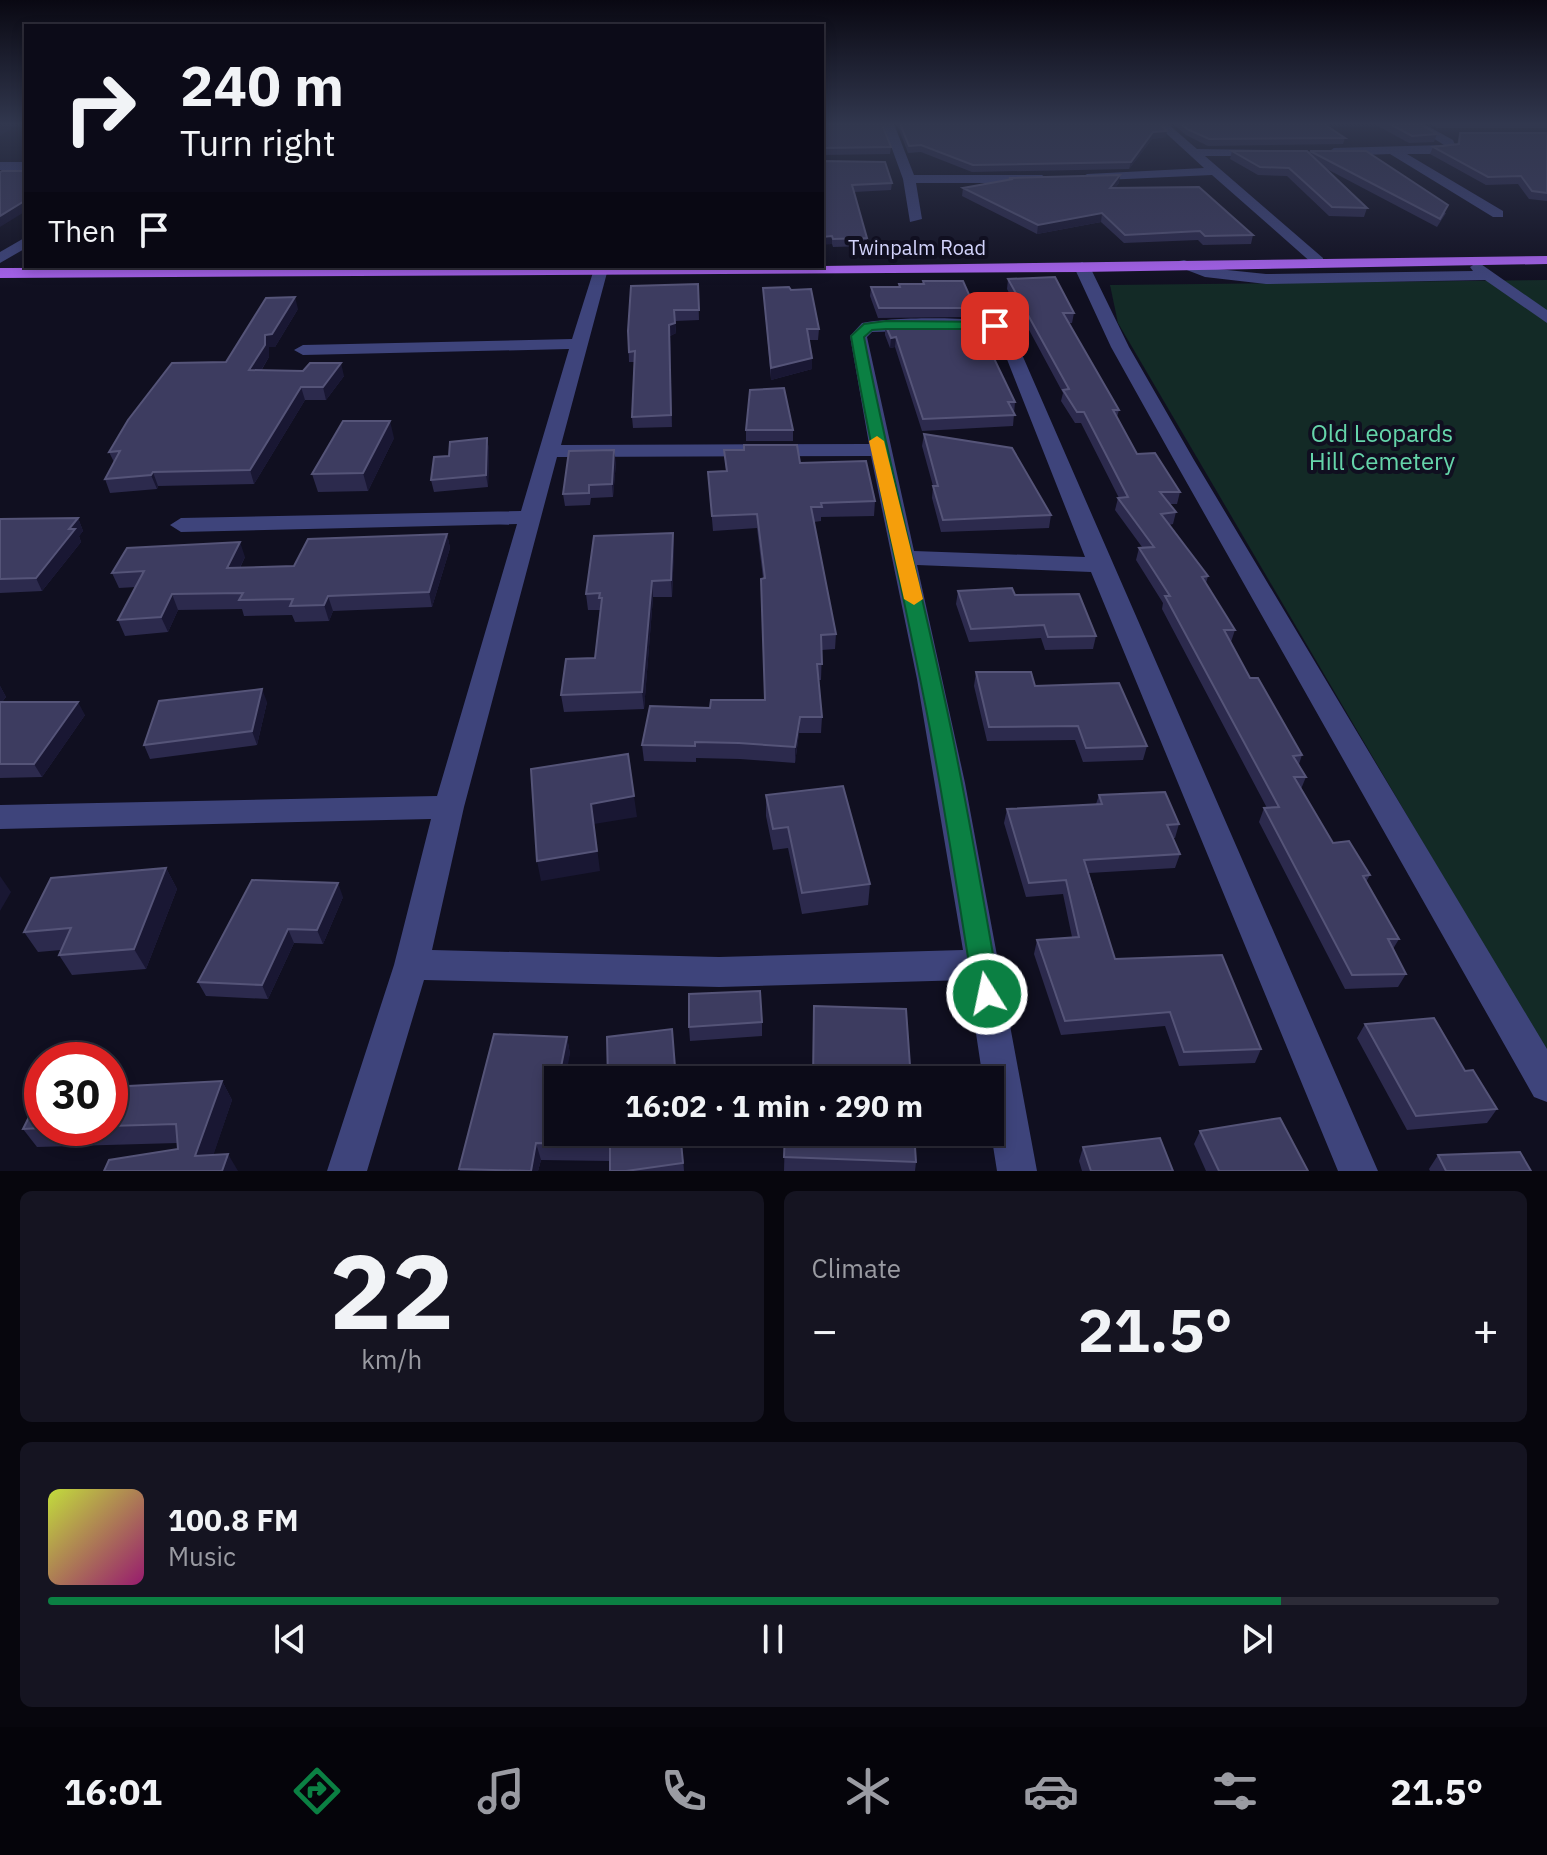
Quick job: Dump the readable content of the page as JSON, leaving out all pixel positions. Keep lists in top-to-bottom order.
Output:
{
  "streets": {
    "main road": ["Twinpalm Road"]
  },
  "parks": ["Old Leopards Hill Cemetery"],
  "page": {
    "turn": ["240 m", "Turn right"],
    "then": "Then",
    "limit": "30",
    "trip": "16:02 · 1 min · 290 m",
    "tile": [
      ["22", "km/h"],
      "Climate"
    ],
    "heat": ["−", "21.5°", "+"],
    "song": ["100.8 FM", "Music"],
    "tabs": ["16:01", "21.5°"]
  }
}
